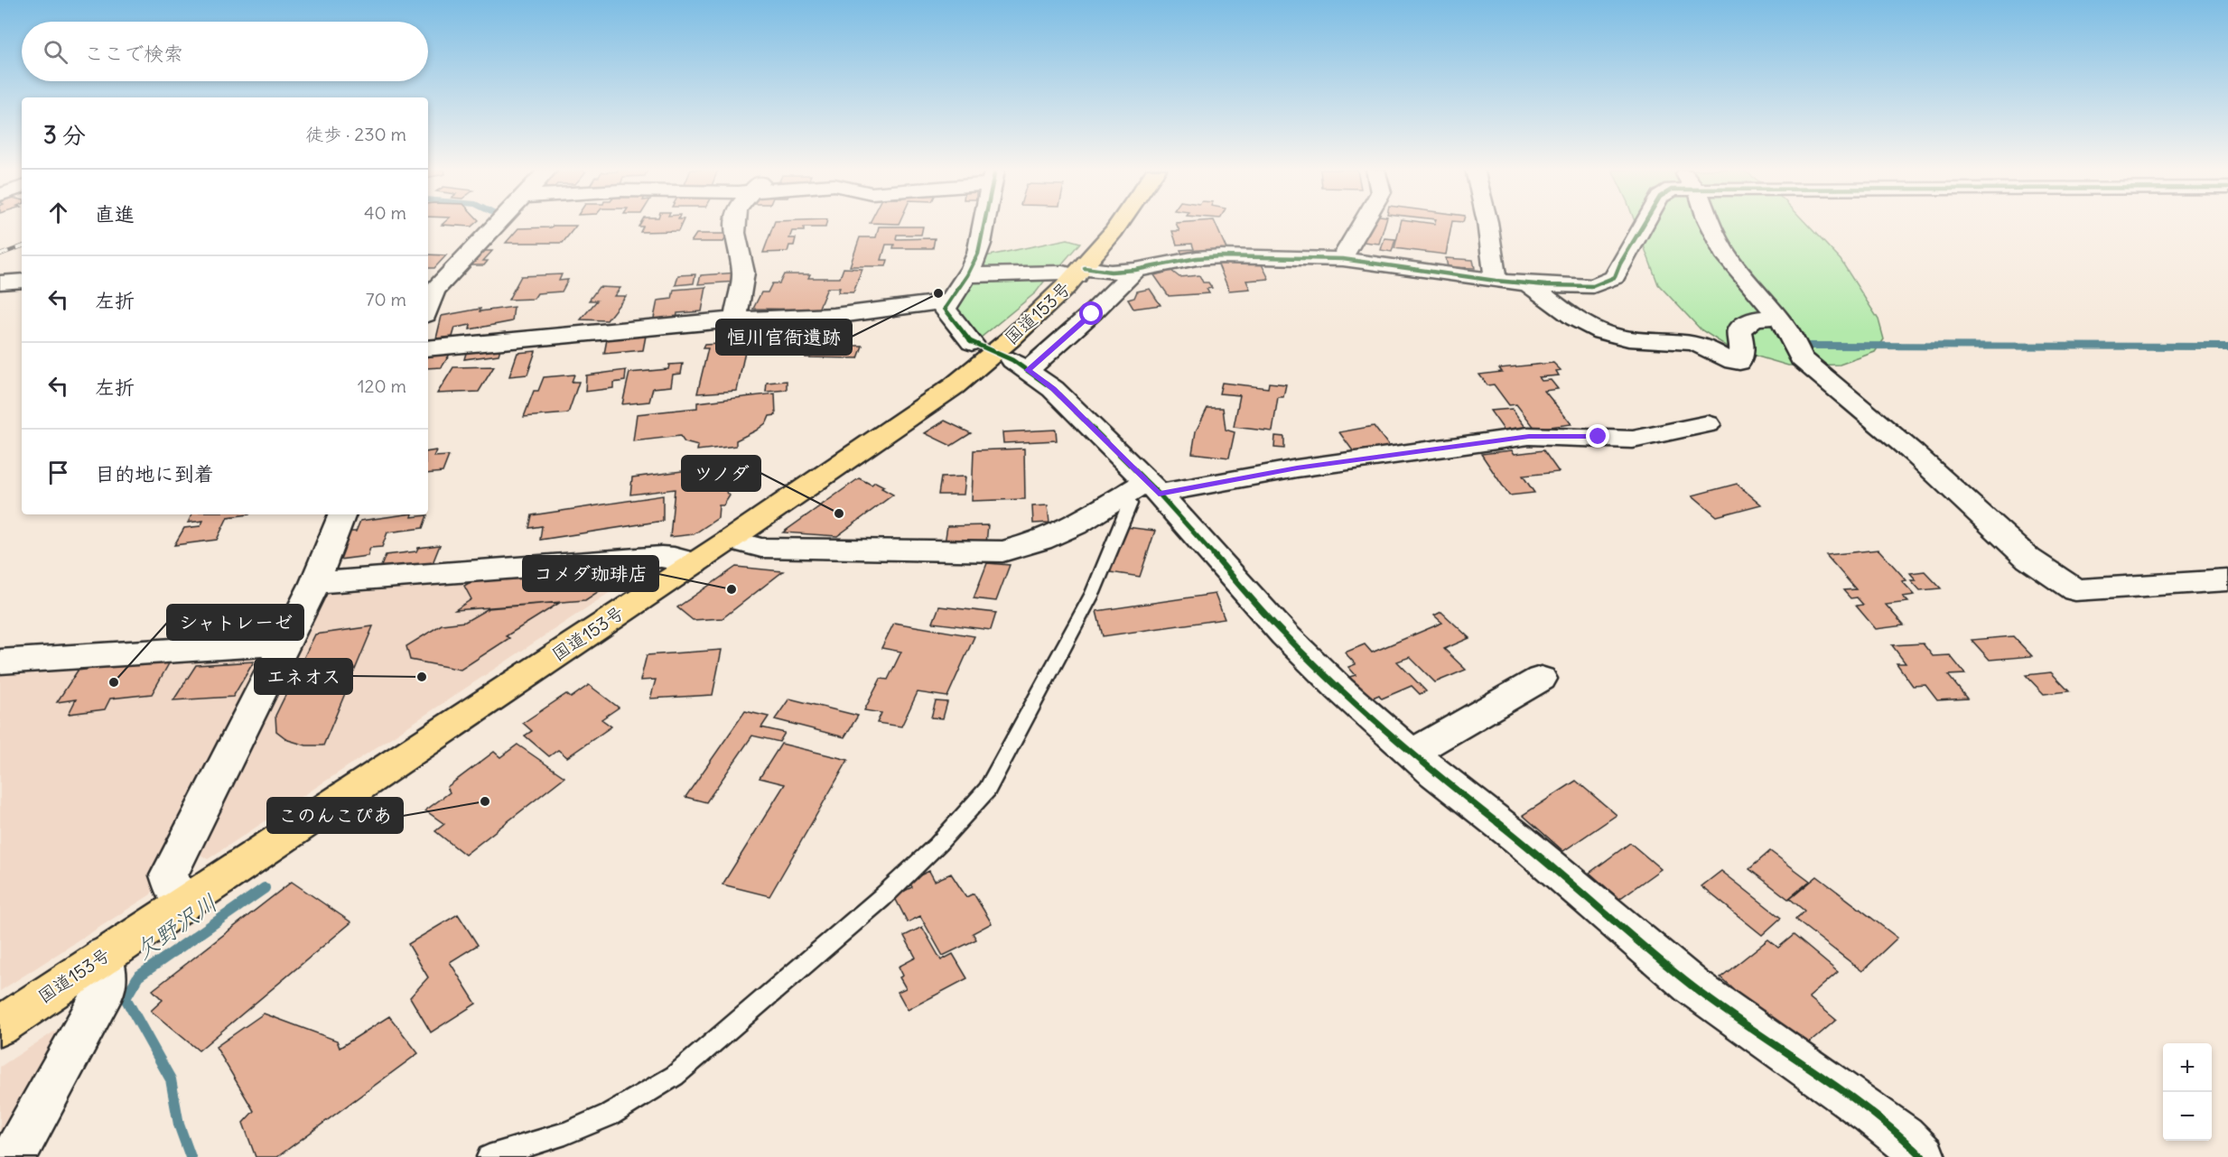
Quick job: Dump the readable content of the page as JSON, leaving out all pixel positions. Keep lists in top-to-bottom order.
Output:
{
  "streets": {
    "highway": ["国道153号"]
  },
  "water": ["欠野沢川"],
  "places": [
    "恒川官衙遺跡",
    "ツノダ",
    "コメダ珈琲店",
    "エネオス",
    "シャトレーゼ",
    "このんこぴあ"
  ],
  "page": {
    "search": "ここで検索",
    "heading": ["3 分", "徒歩 · 230 m"],
    "list": [
      ["直進", "40 m"],
      ["左折", "70 m"],
      ["左折", "120 m"],
      "目的地に到着"
    ],
    "map_buttons": ["+", "−"]
  }
}
